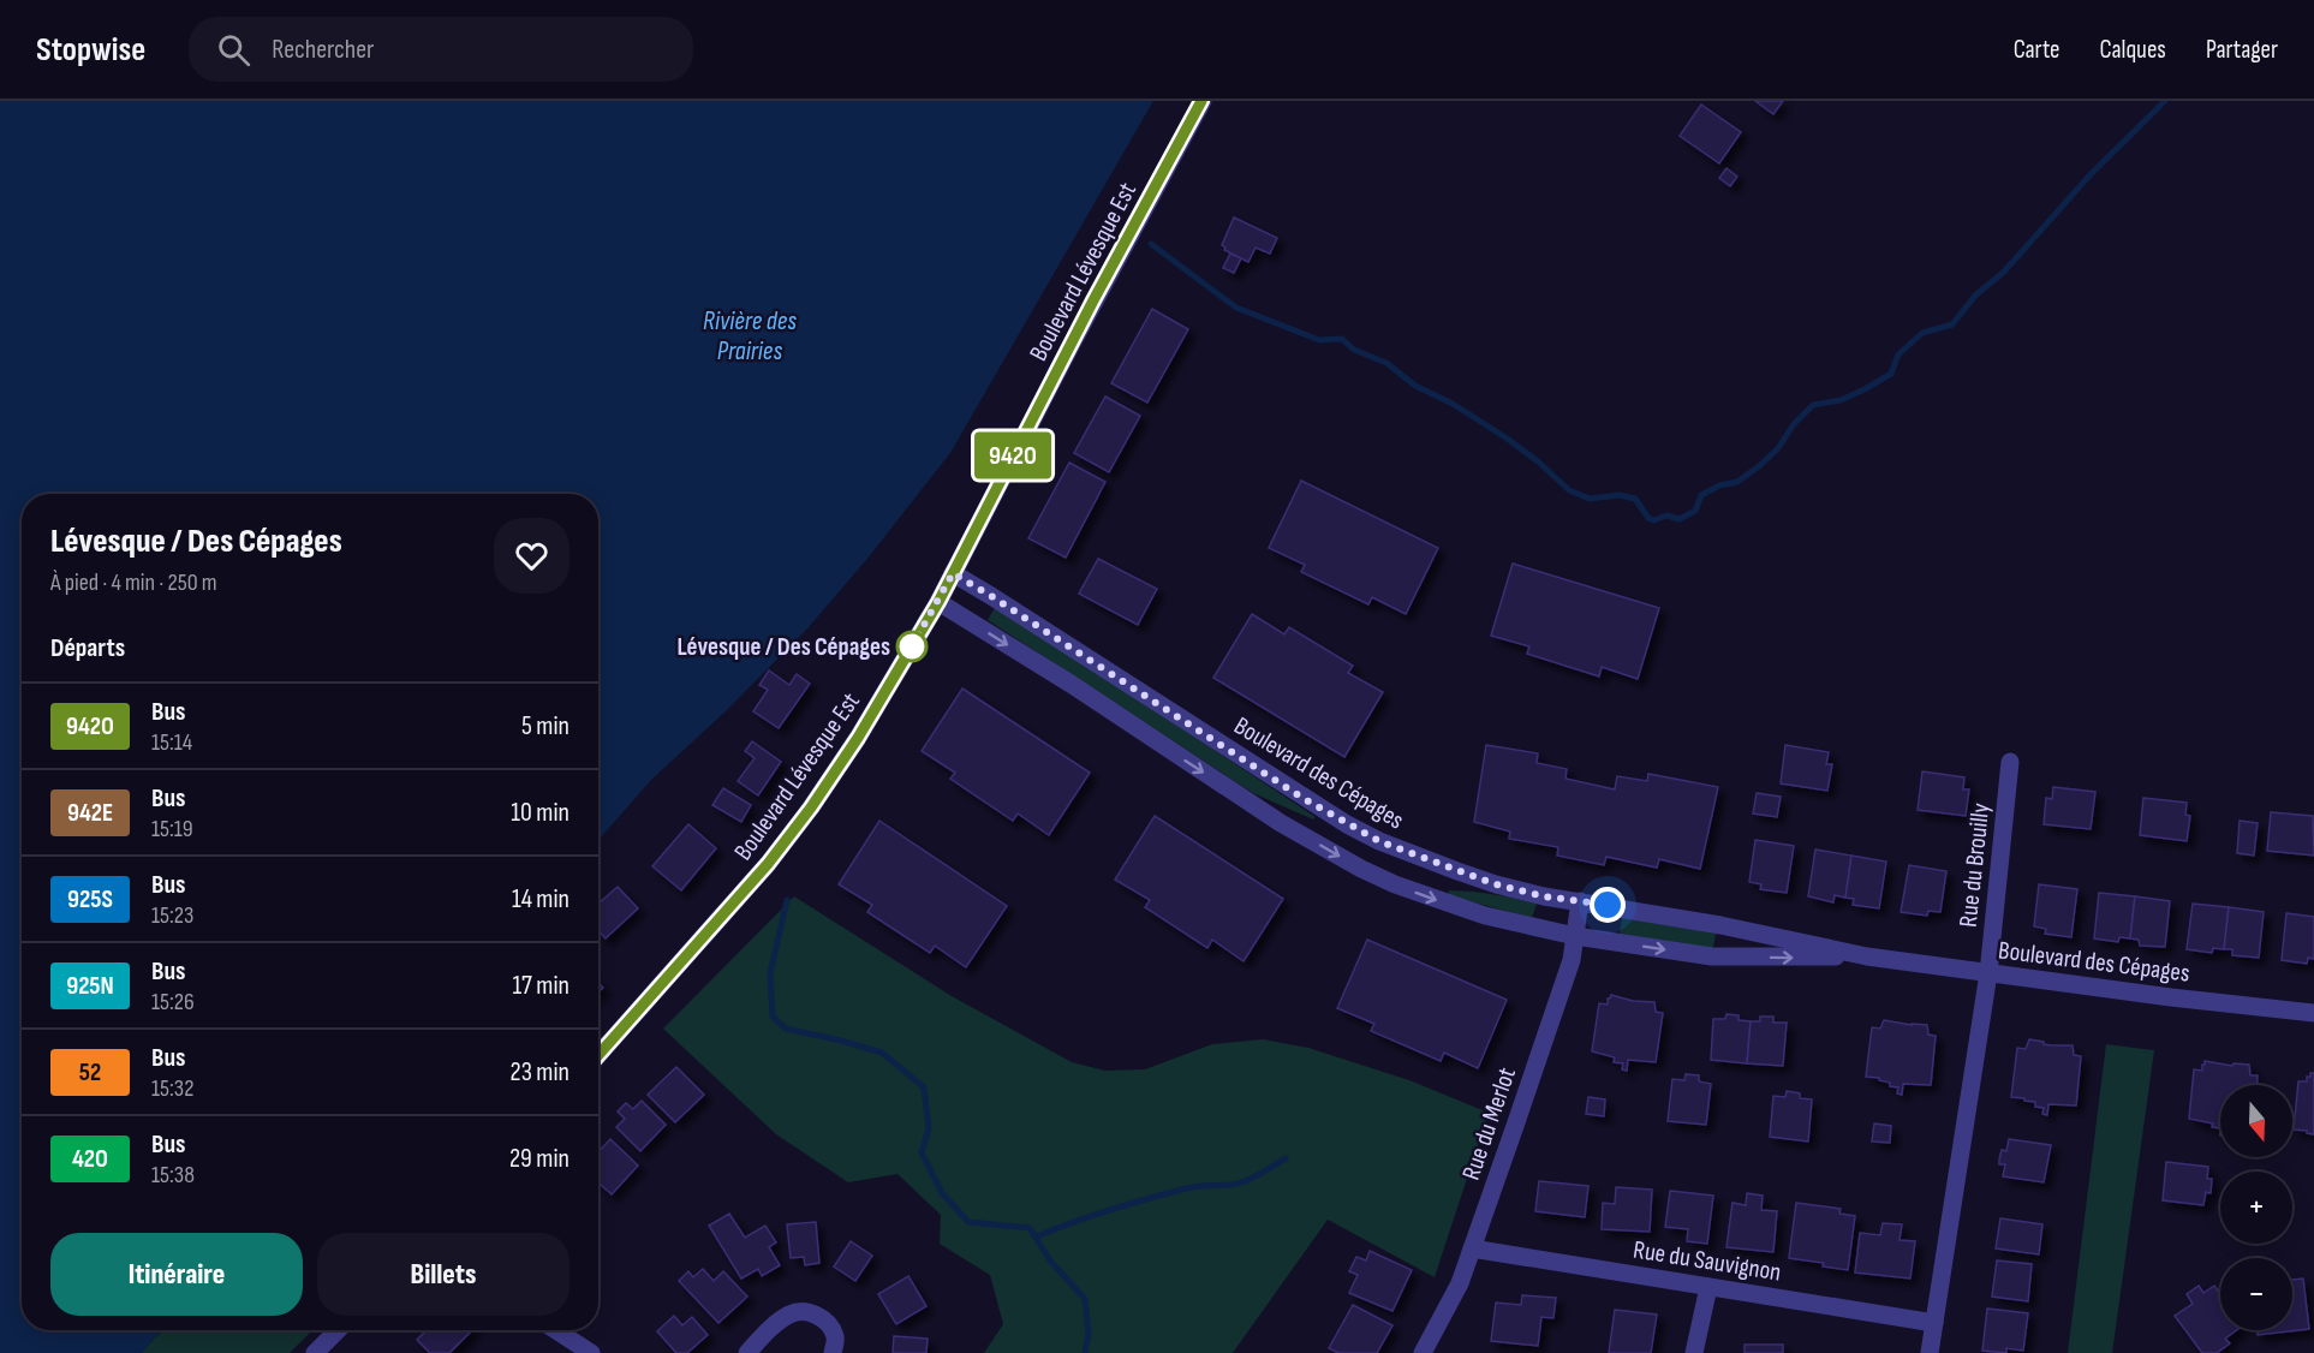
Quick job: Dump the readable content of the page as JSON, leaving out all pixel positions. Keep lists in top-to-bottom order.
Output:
{
  "streets": {
    "street": [
      "Boulevard Lévesque Est",
      "Boulevard des Cépages",
      "Rue du Brouilly",
      "Rue du Merlot",
      "Rue du Sauvignon"
    ]
  },
  "crossings": [
    ["Boulevard Lévesque Est", "Boulevard des Cépages"],
    ["Boulevard des Cépages", "Rue du Brouilly"],
    ["Boulevard des Cépages", "Rue du Merlot"],
    ["Rue du Merlot", "Rue du Sauvignon"]
  ],
  "water": ["Rivière des Prairies"],
  "places": ["Lévesque / Des Cépages"],
  "lines": ["bus line 942O"],
  "north": "bottom",
  "page": {
    "header": "Stopwise",
    "search": "Rechercher",
    "nav": ["Carte", "Calques", "Partager"],
    "on_map": "942O",
    "heading": [
      ["Lévesque / Des Cépages", "À pied · 4 min · 250 m"],
      "Départs"
    ],
    "list": [
      {
        "mark": "942O",
        "name": "Bus",
        "note": "15:14",
        "value": "5 min"
      },
      {
        "mark": "942E",
        "name": "Bus",
        "note": "15:19",
        "value": "10 min"
      },
      {
        "mark": "925S",
        "name": "Bus",
        "note": "15:23",
        "value": "14 min"
      },
      {
        "mark": "925N",
        "name": "Bus",
        "note": "15:26",
        "value": "17 min"
      },
      {
        "mark": "52",
        "name": "Bus",
        "note": "15:32",
        "value": "23 min"
      },
      {
        "mark": "42O",
        "name": "Bus",
        "note": "15:38",
        "value": "29 min"
      }
    ],
    "map_buttons": ["+", "−"],
    "buttons": ["Itinéraire", "Billets"]
  }
}
